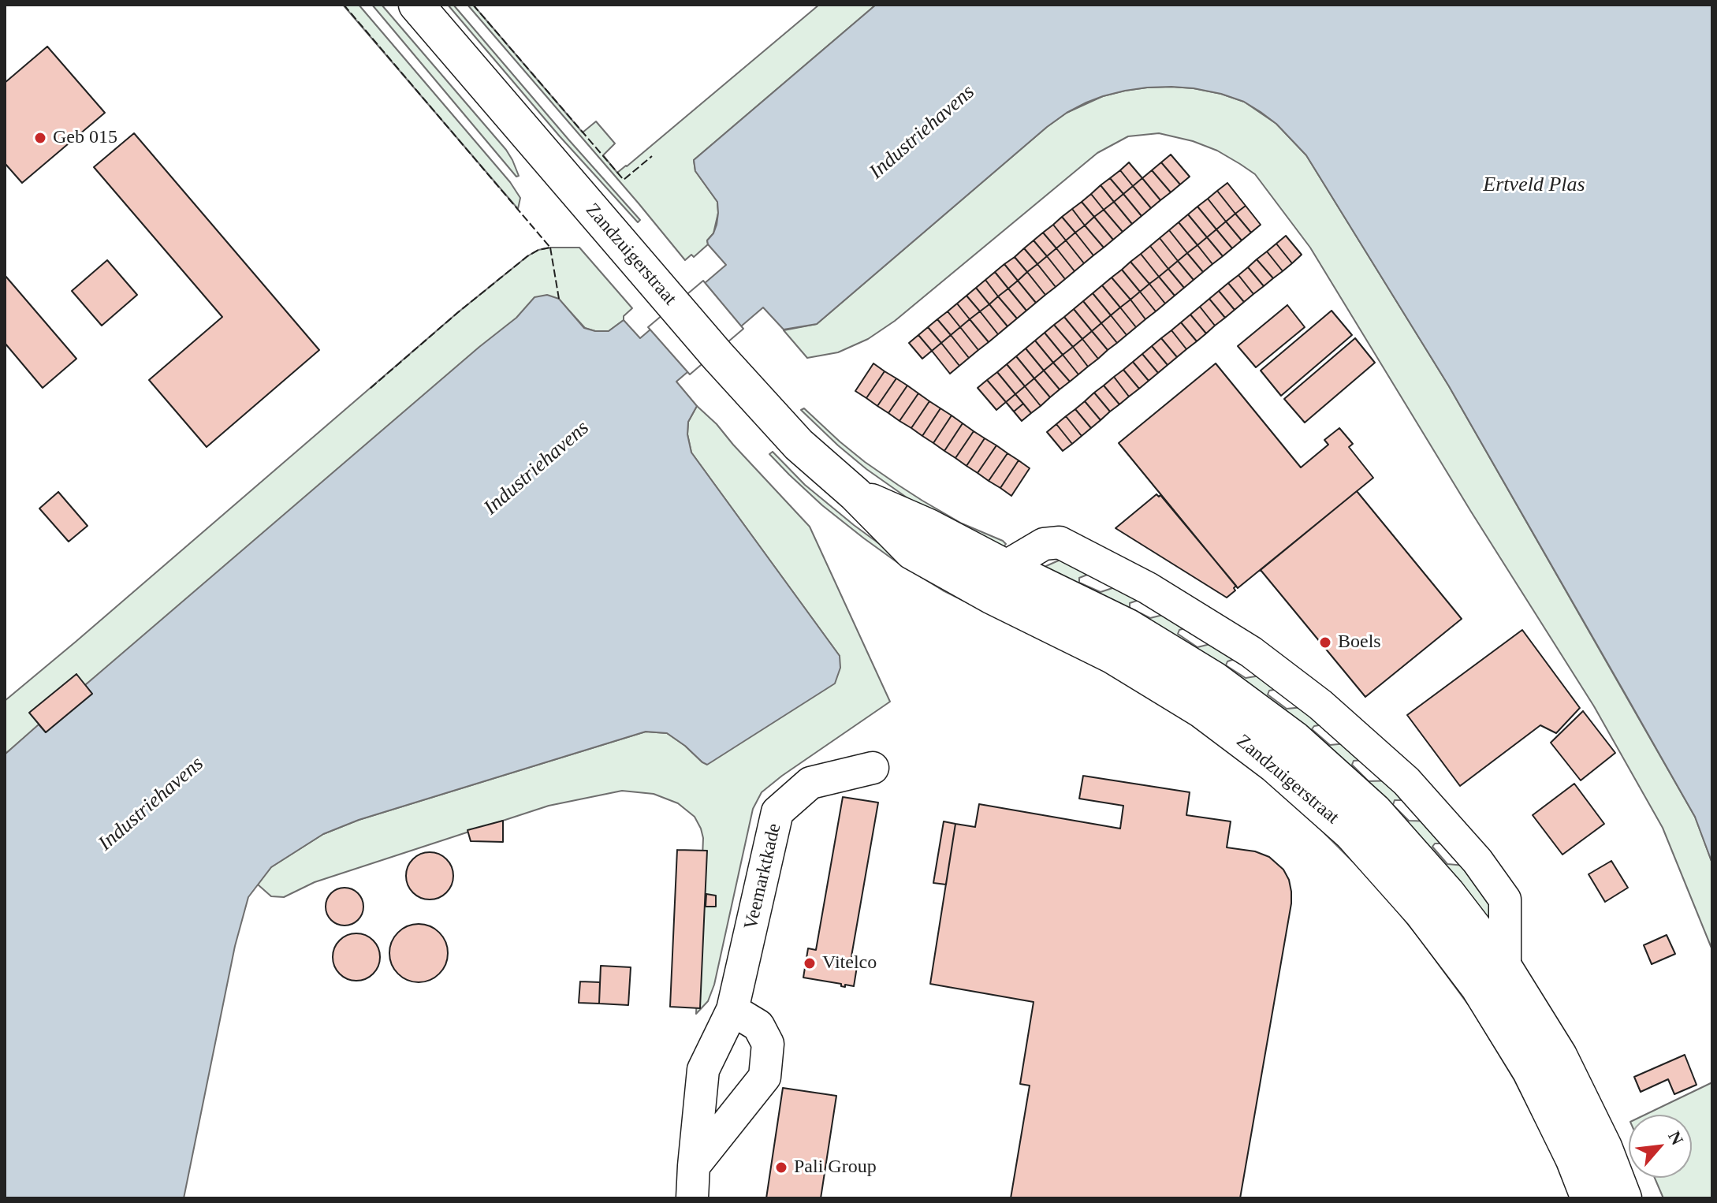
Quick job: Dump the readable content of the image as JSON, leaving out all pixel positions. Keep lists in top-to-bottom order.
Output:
{
  "streets": {
    "main road": ["Zandzuigerstraat"],
    "street": ["Veemarktkade"]
  },
  "water": ["Industriehavens", "Ertveld Plas"],
  "places": [
    "Geb 015",
    "Boels",
    "Vitelco",
    "Pali Group"
  ],
  "north": "top right"
}
